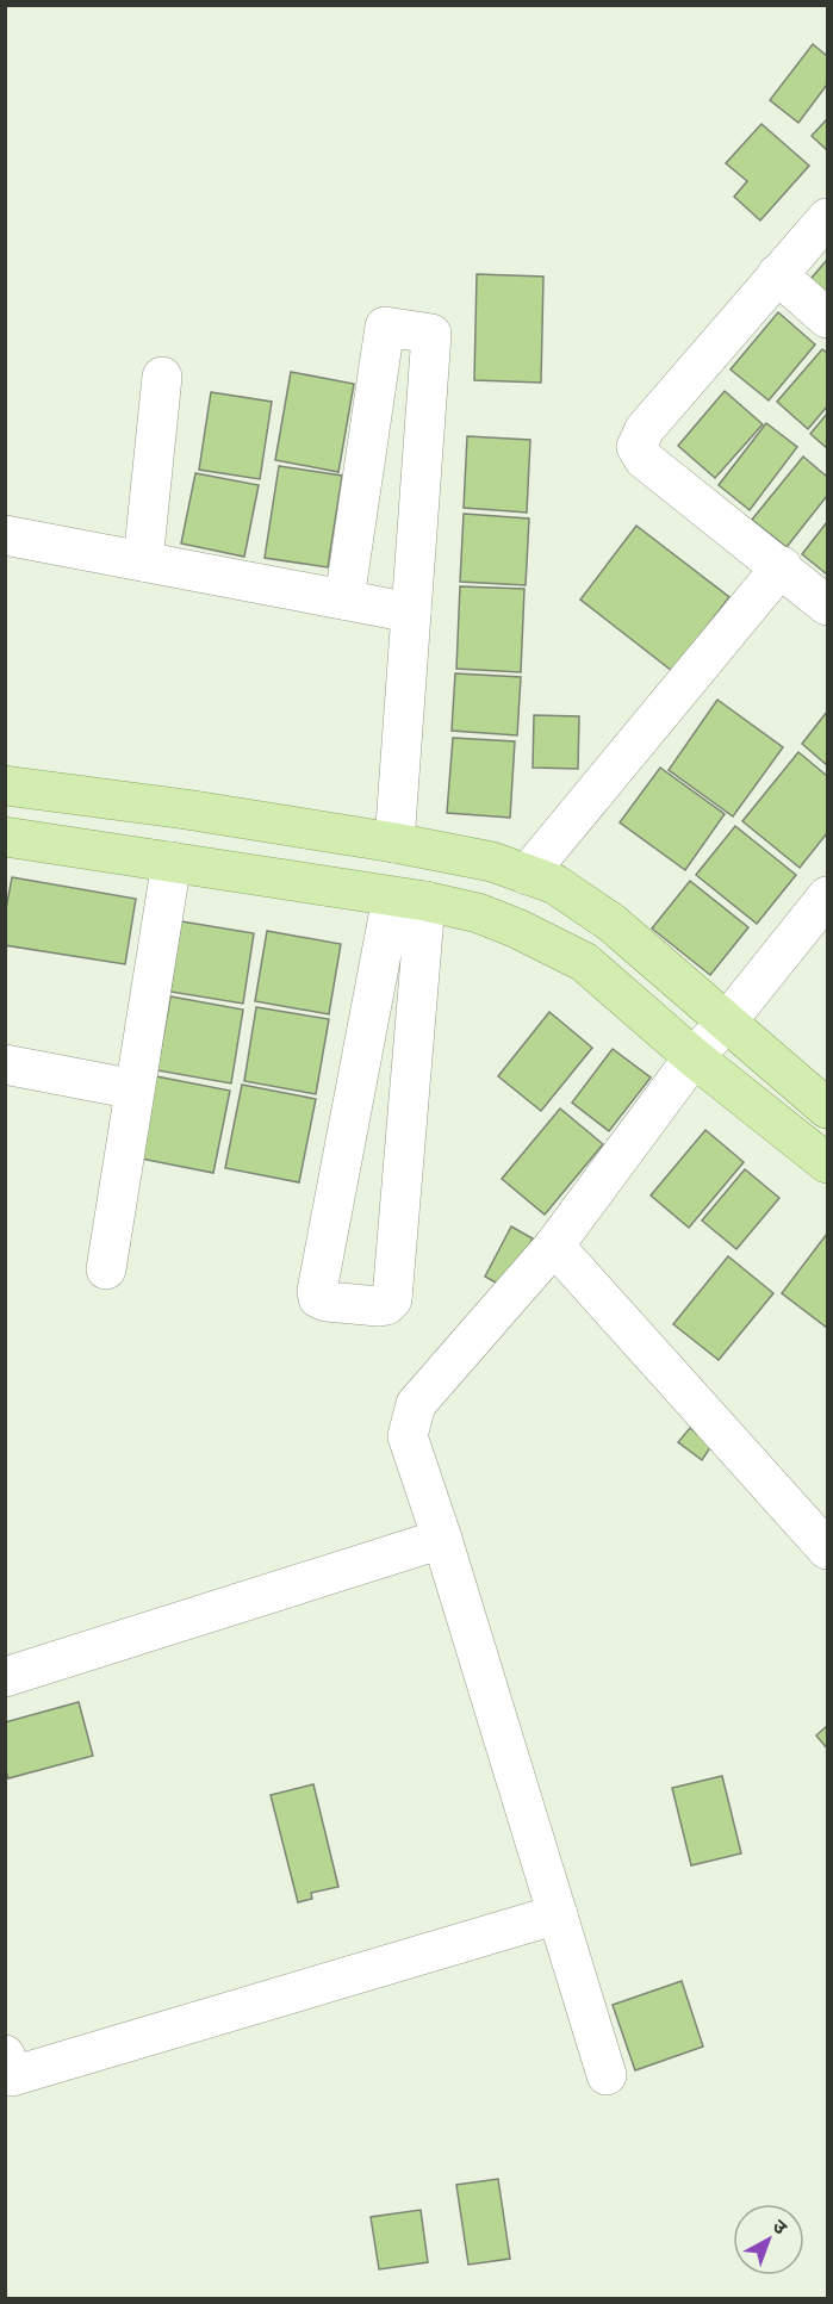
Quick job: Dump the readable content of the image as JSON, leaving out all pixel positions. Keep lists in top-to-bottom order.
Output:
{
  "north": "top right"
}
